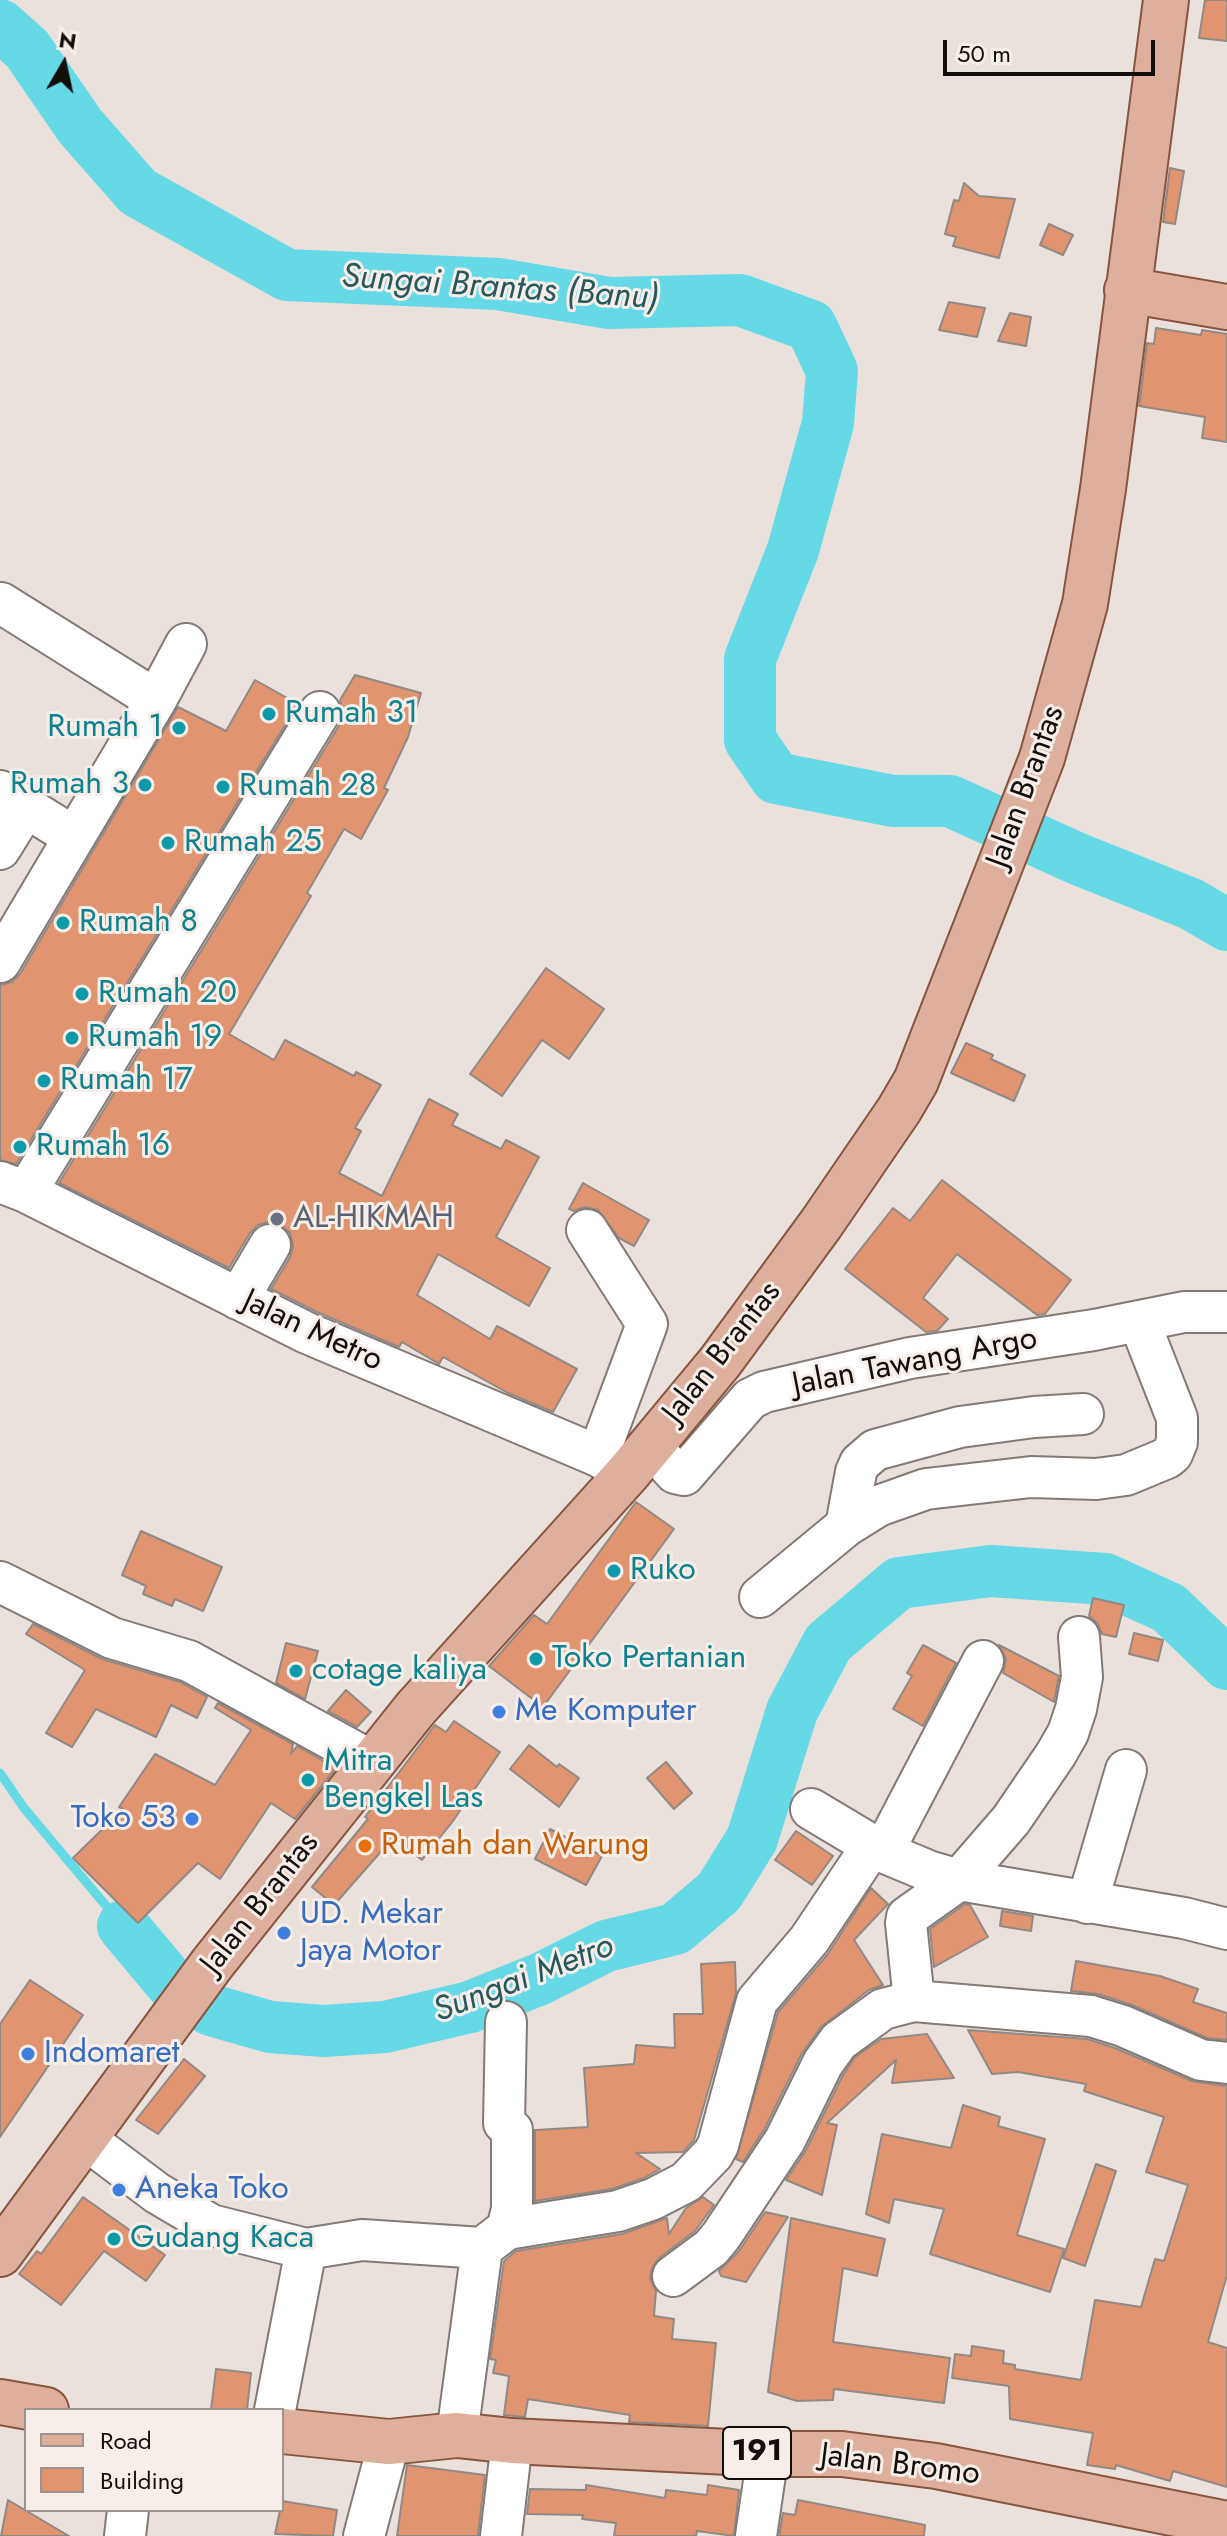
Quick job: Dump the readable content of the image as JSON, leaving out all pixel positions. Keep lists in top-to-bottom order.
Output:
{
  "streets": {
    "main road": ["Jalan Brantas", "191", "Jalan Bromo"],
    "street": ["Jalan Metro", "Jalan Tawang Argo"]
  },
  "crossings": [
    ["Jalan Brantas", "Jalan Metro"],
    ["Jalan Brantas", "Jalan Tawang Argo"],
    ["Jalan Metro", "Jalan Tawang Argo"]
  ],
  "water": ["Sungai Brantas (Banu)", "Sungai Metro"],
  "places": [
    "Rumah 31",
    "Rumah 1",
    "Rumah 3",
    "Rumah 28",
    "Rumah 25",
    "Rumah 8",
    "Rumah 20",
    "Rumah 19",
    "Rumah 17",
    "Rumah 16",
    "AL-HIKMAH",
    "Ruko",
    "Toko Pertanian",
    "cotage kaliya",
    "Me Komputer",
    "Mitra Bengkel Las",
    "Toko 53",
    "Rumah dan Warung",
    "UD. Mekar Jaya Motor",
    "Indomaret",
    "Aneka Toko",
    "Gudang Kaca"
  ],
  "legend": ["Road", "Building"],
  "scale_bar": "50 m",
  "north": "top"
}
